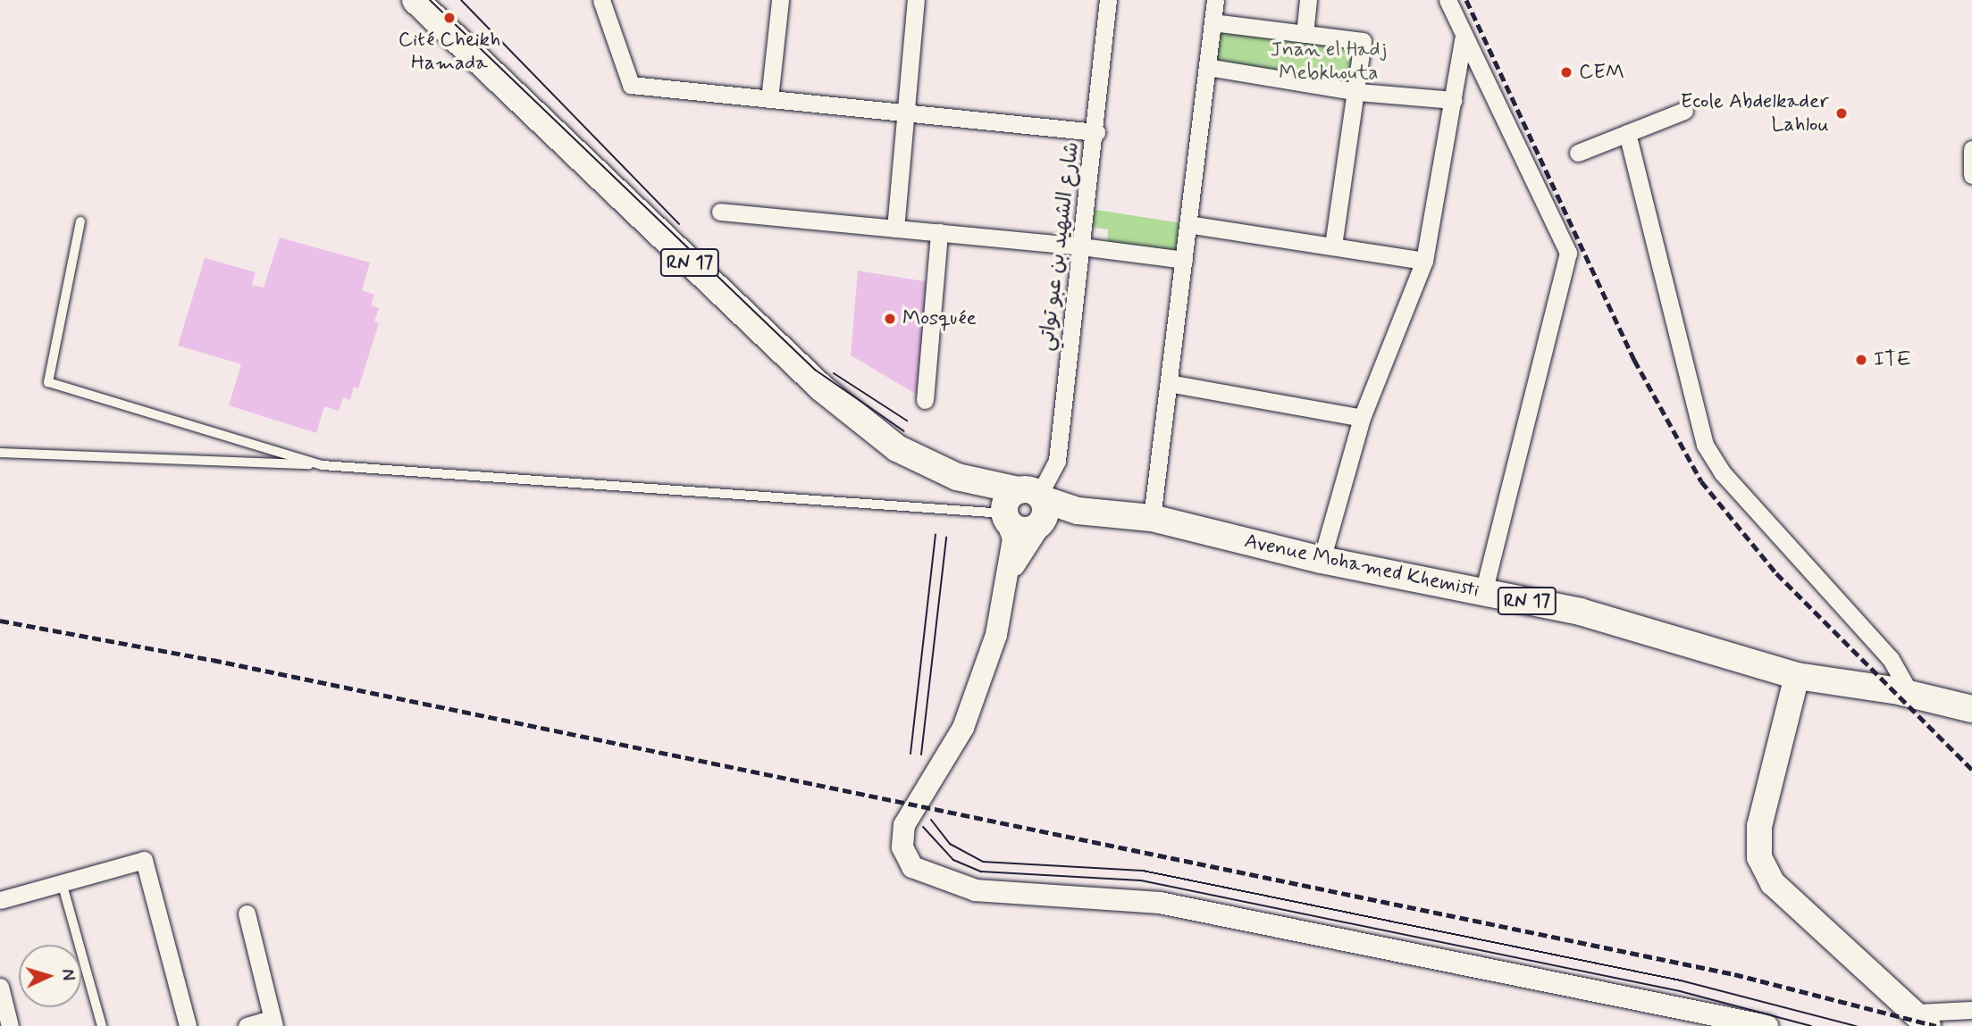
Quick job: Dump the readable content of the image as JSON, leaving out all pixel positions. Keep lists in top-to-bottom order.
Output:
{
  "streets": {
    "main road": ["RN 17", "Avenue Mohamed Khemisti"],
    "street": ["شارع الشهيد بن عبو تواتي"]
  },
  "crossings": [
    ["شارع الشهيد بن عبو تواتي", "RN 17"],
    ["شارع الشهيد بن عبو تواتي", "Avenue Mohamed Khemisti"],
    ["RN 17", "Avenue Mohamed Khemisti"]
  ],
  "parks": ["Jnan el Hadj Mebkhouta"],
  "places": [
    "Cité Cheikh Hamada",
    "CEM",
    "Ecole Abdelkader Lahlou",
    "Mosquée",
    "ITE"
  ],
  "north": "right"
}
